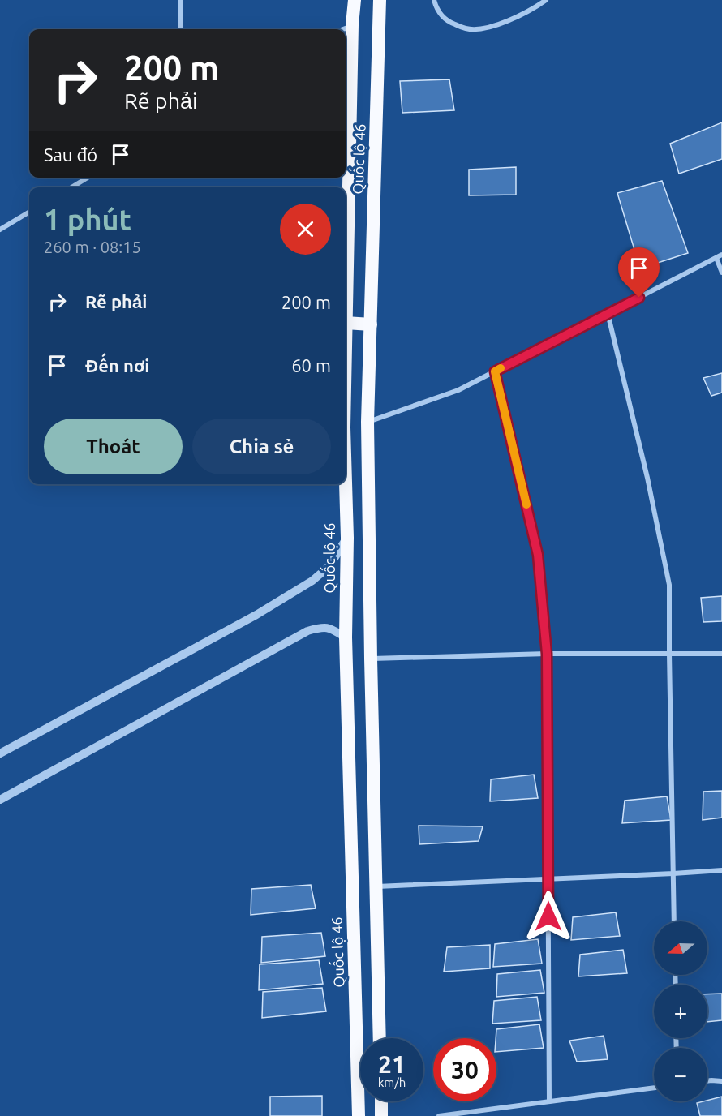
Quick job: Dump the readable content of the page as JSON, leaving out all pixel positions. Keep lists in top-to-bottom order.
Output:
{
  "streets": {
    "highway": ["Quốc lộ 46"]
  },
  "north": "left",
  "page": {
    "turn": ["200 m", "Rẽ phải"],
    "then": "Sau đó",
    "heading": ["1 phút", "260 m · 08:15"],
    "list": [
      {
        "name": "Rẽ phải",
        "value": "200 m"
      },
      {
        "name": "Đến nơi",
        "value": "60 m"
      }
    ],
    "buttons": ["Thoát", "Chia sẻ"],
    "map_buttons": ["+", "−"],
    "speed": "21 km/h",
    "limit": "30"
  }
}
